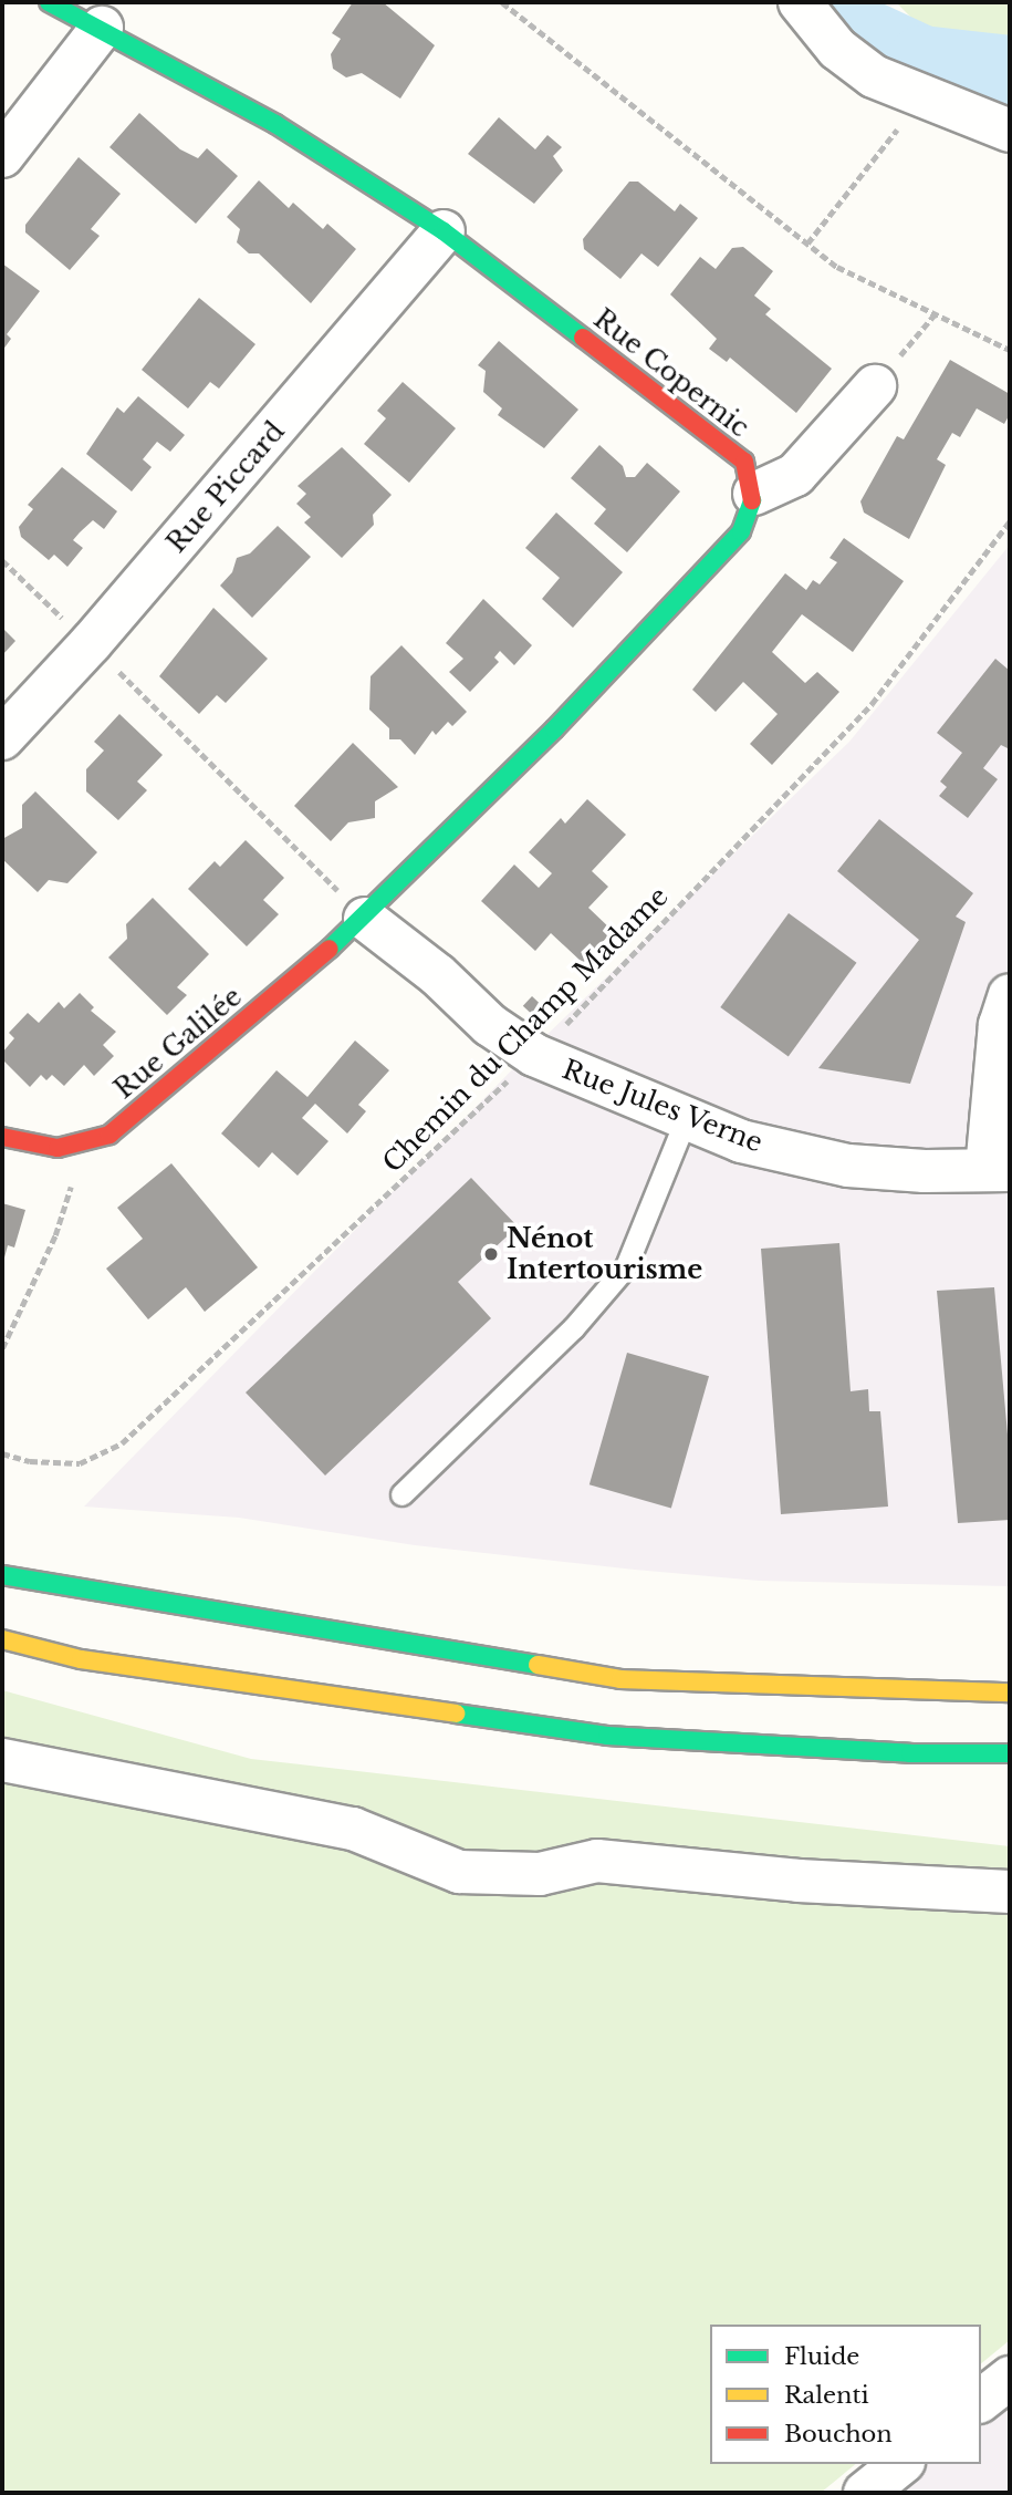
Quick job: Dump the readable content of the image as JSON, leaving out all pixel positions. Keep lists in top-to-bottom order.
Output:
{
  "streets": {
    "main road": ["Rue Copernic", "Rue Galilée"],
    "street": ["Rue Piccard", "Rue Jules Verne"],
    "path": ["Chemin du Champ Madame"]
  },
  "crossings": [
    ["Rue Copernic", "Rue Piccard"],
    ["Chemin du Champ Madame", "Rue Jules Verne"],
    ["Rue Galilée", "Rue Jules Verne"]
  ],
  "places": ["Nénot Intertourisme"],
  "legend": ["Fluide", "Ralenti", "Bouchon"]
}
